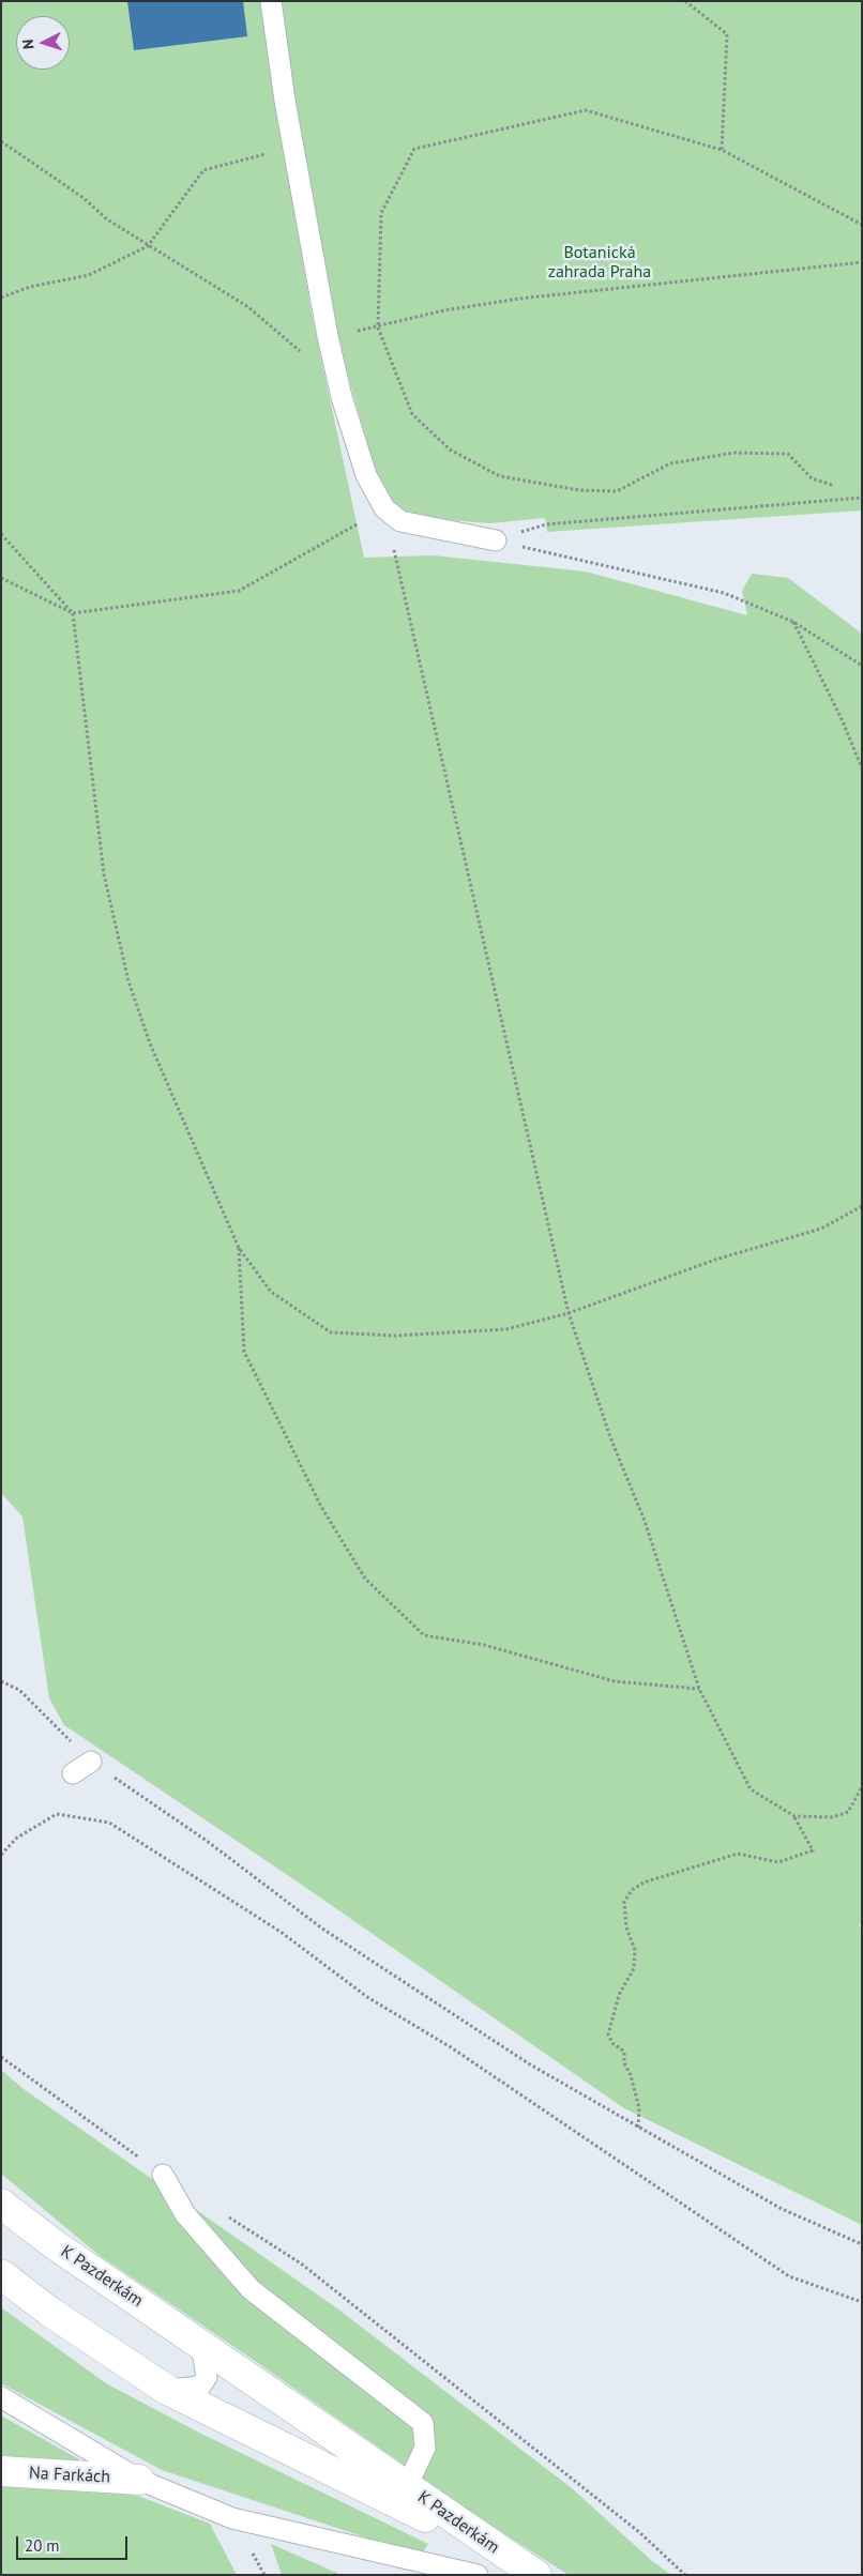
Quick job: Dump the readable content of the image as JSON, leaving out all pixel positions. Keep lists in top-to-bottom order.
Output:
{
  "streets": {
    "street": ["K Pazderkám", "Na Farkách"]
  },
  "parks": ["Botanická zahrada Praha"],
  "scale_bar": "20 m",
  "north": "left"
}
